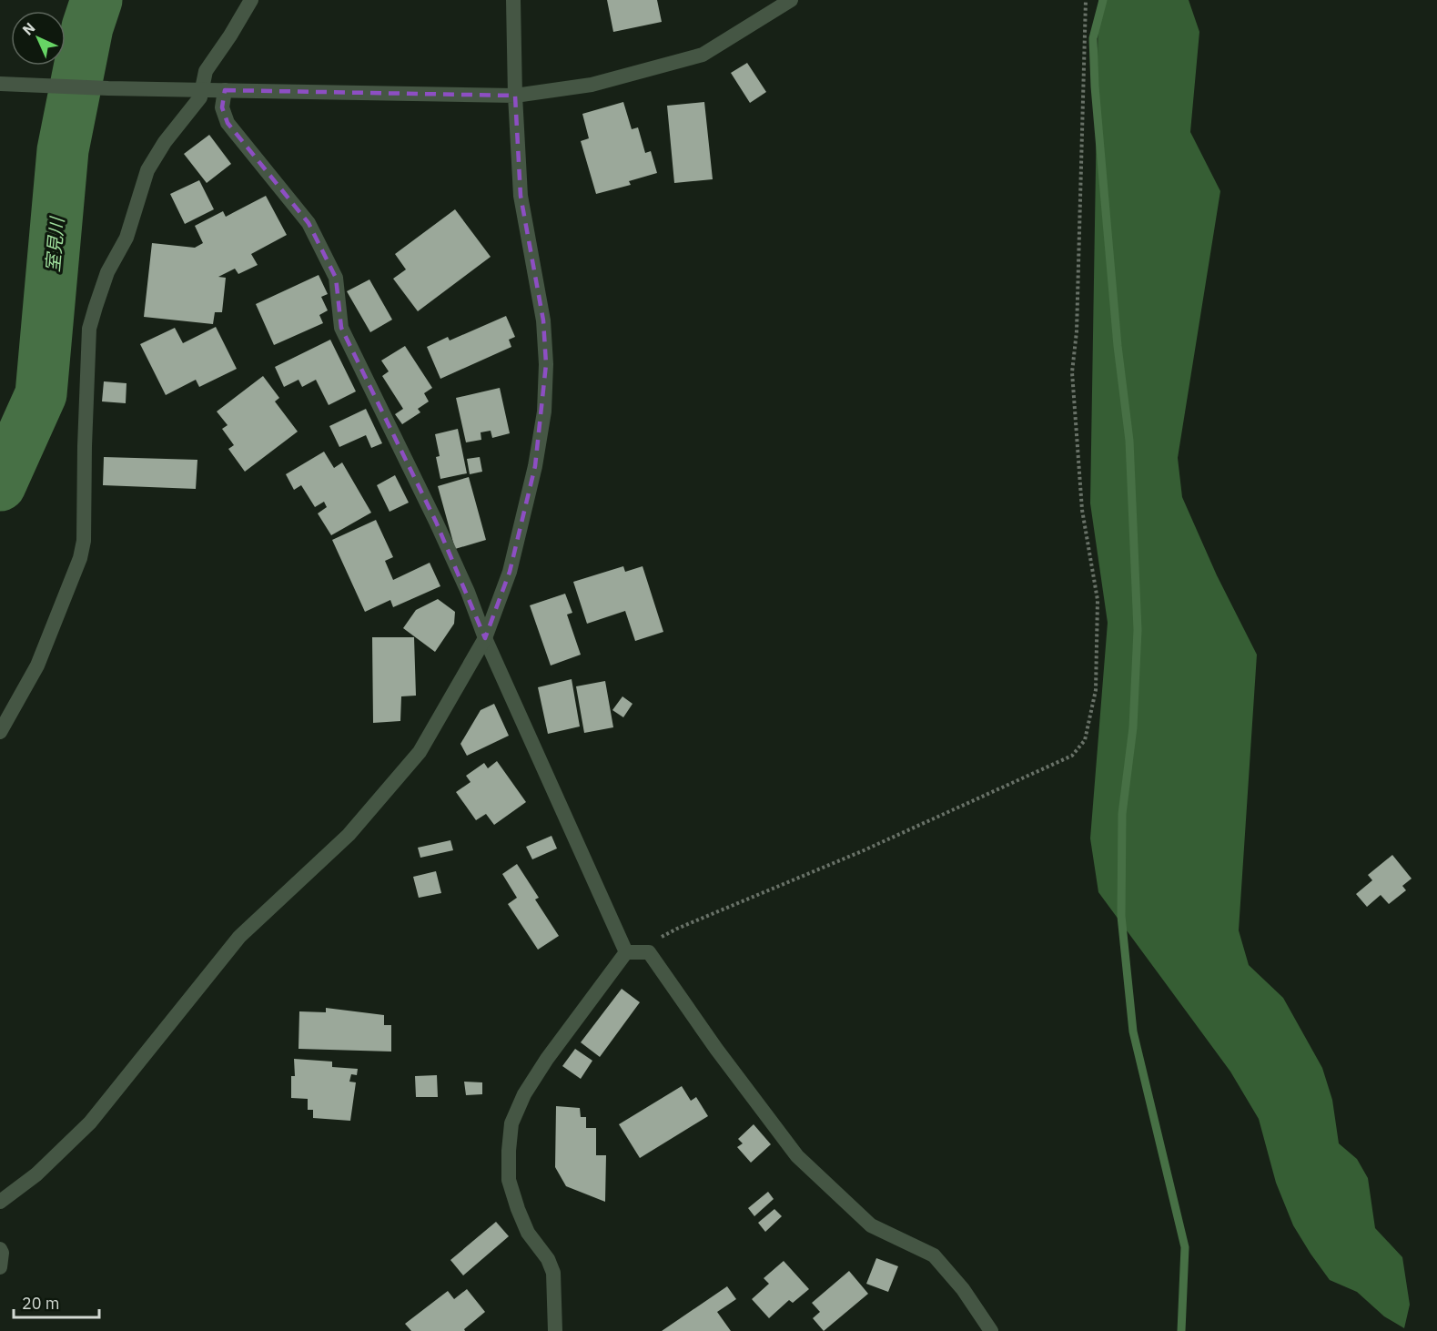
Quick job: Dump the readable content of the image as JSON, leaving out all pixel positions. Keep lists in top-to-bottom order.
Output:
{
  "water": ["室見川"],
  "scale_bar": "20 m",
  "north": "top left"
}
